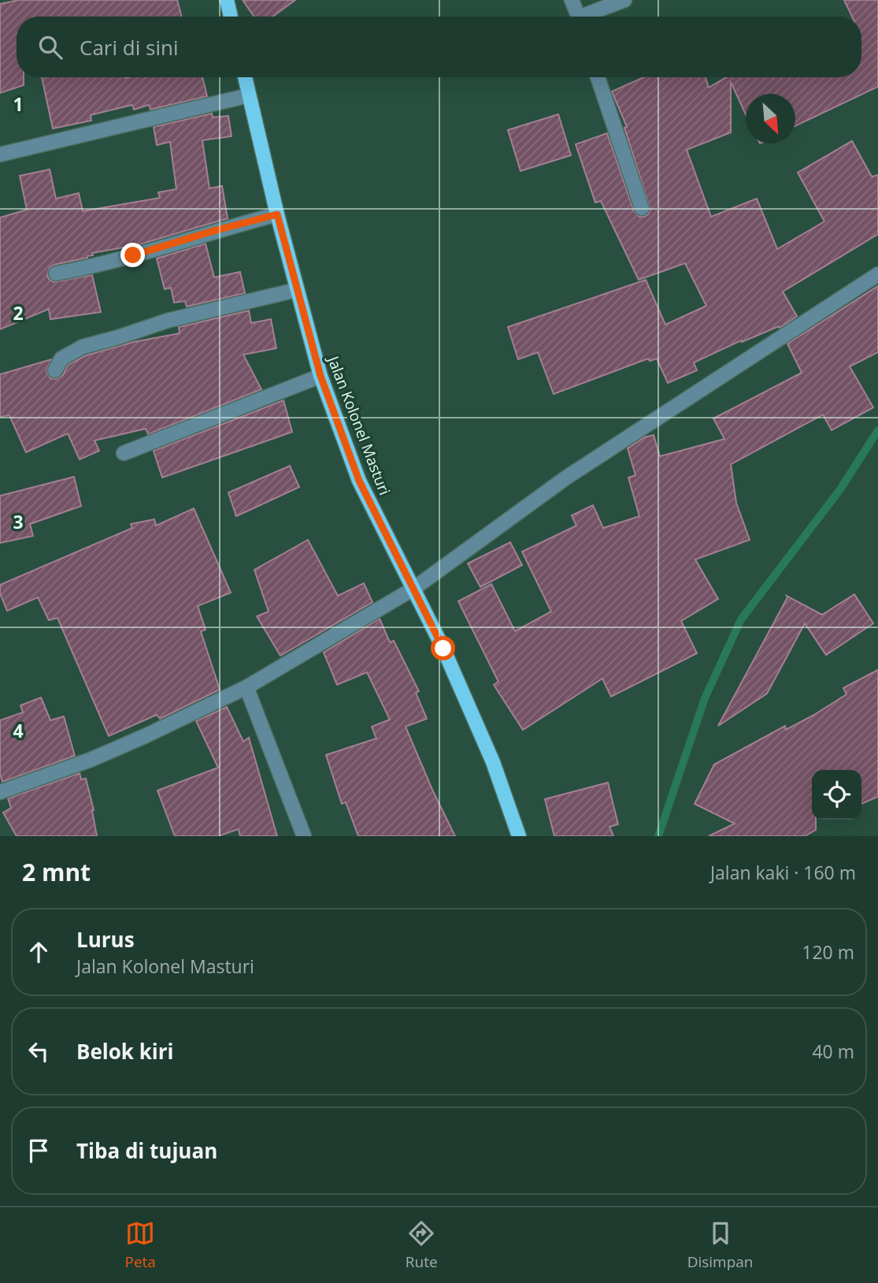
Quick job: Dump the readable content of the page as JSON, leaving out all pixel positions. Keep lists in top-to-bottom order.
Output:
{
  "streets": {
    "main road": ["Jalan Kolonel Masturi"]
  },
  "north": "bottom right",
  "page": {
    "search": "Cari di sini",
    "heading": ["2 mnt", "Jalan kaki · 160 m"],
    "list": [
      ["Lurus", "Jalan Kolonel Masturi", "120 m"],
      ["Belok kiri", "40 m"],
      "Tiba di tujuan"
    ],
    "nav": ["Peta", "Rute", "Disimpan"]
  },
  "grid": {
    "rows": [
      "1",
      "2",
      "3",
      "4"
    ]
  }
}
